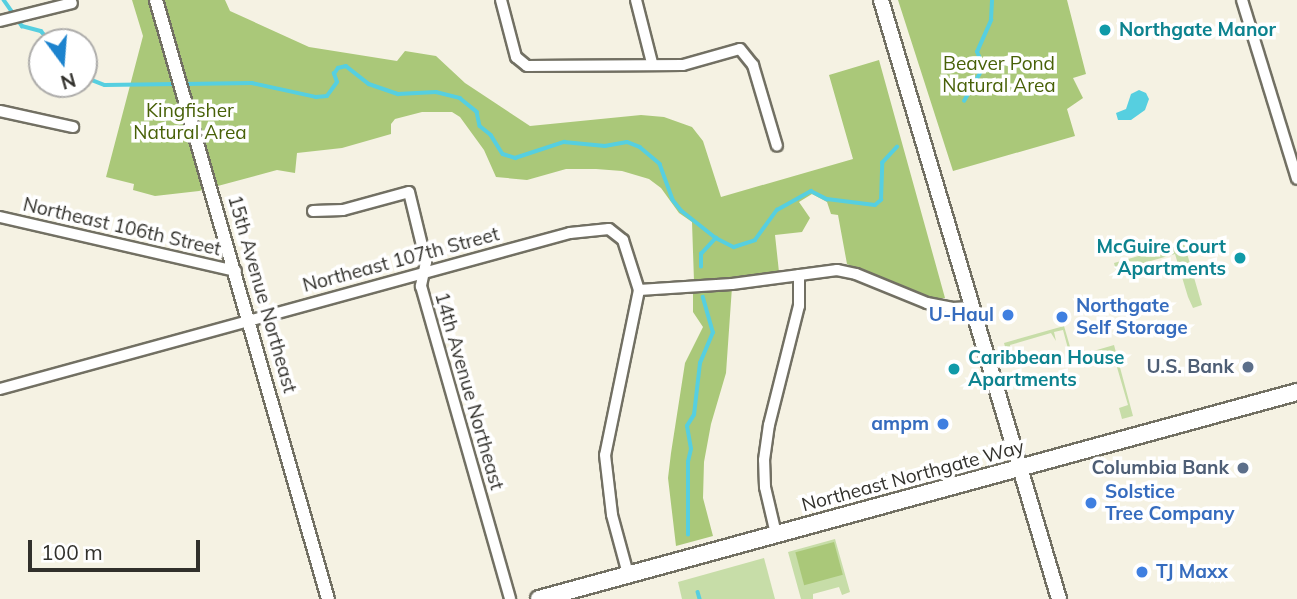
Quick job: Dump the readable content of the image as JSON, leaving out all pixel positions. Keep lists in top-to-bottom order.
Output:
{
  "streets": {
    "main road": ["Northeast Northgate Way"],
    "street": [
      "Northeast 106th Street",
      "Northeast 107th Street",
      "15th Avenue Northeast",
      "14th Avenue Northeast"
    ]
  },
  "crossings": [
    ["Northeast 106th Street", "15th Avenue Northeast"],
    ["Northeast 107th Street", "15th Avenue Northeast"],
    ["Northeast 107th Street", "14th Avenue Northeast"]
  ],
  "parks": ["Beaver Pond Natural Area", "Kingfisher Natural Area"],
  "places": [
    "Northgate Manor",
    "McGuire Court Apartments",
    "U-Haul",
    "Northgate Self Storage",
    "U.S. Bank",
    "Caribbean House Apartments",
    "ampm",
    "Columbia Bank",
    "Solstice Tree Company",
    "TJ Maxx"
  ],
  "scale_bar": "100 m",
  "north": "bottom"
}
